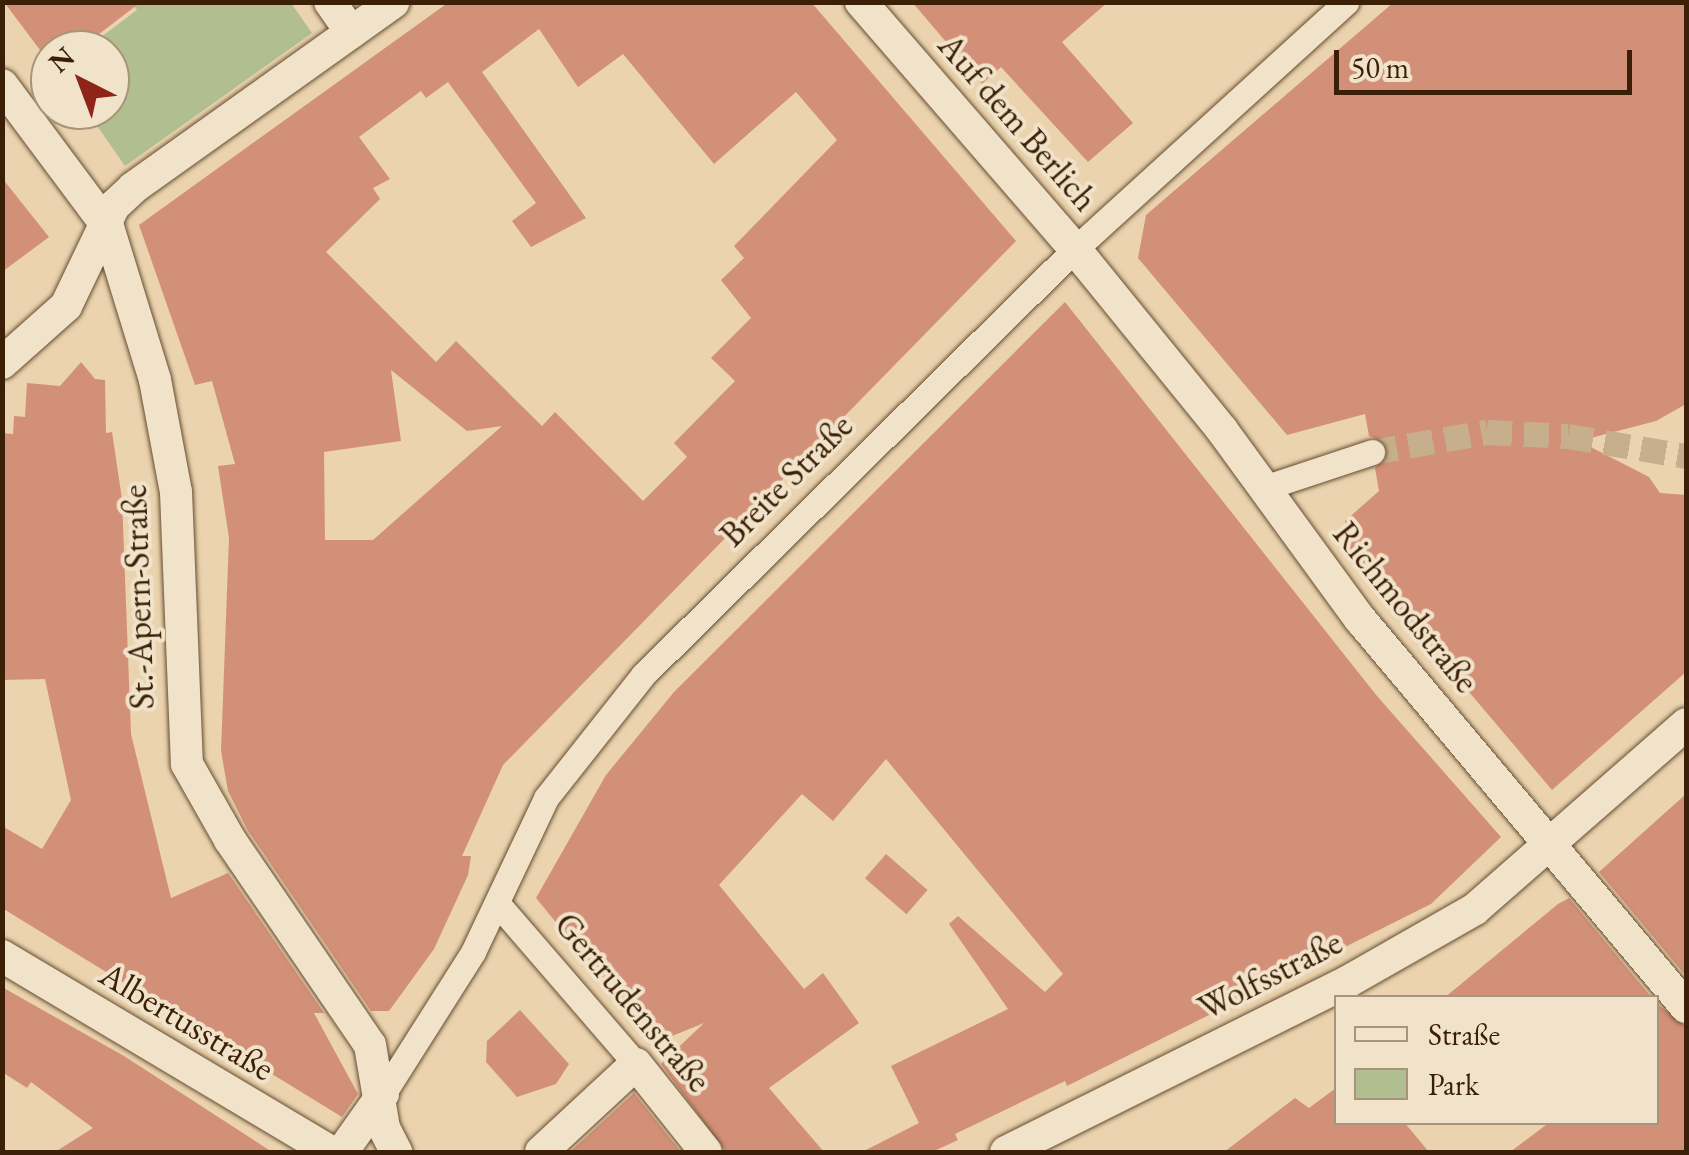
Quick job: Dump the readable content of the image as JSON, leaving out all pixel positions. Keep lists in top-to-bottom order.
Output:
{
  "streets": {
    "street": [
      "Auf dem Berlich",
      "Breite Straße",
      "St.-Apern-Straße",
      "Richmodstraße",
      "Wolfsstraße",
      "Gertrudenstraße",
      "Albertusstraße"
    ]
  },
  "crossings": [
    ["Auf dem Berlich", "Breite Straße"],
    ["Auf dem Berlich", "Richmodstraße"],
    ["Breite Straße", "St.-Apern-Straße"],
    ["Breite Straße", "Richmodstraße"],
    ["Breite Straße", "Gertrudenstraße"],
    ["Richmodstraße", "Wolfsstraße"]
  ],
  "legend": ["Straße", "Park"],
  "scale_bar": "50 m",
  "north": "top left"
}
